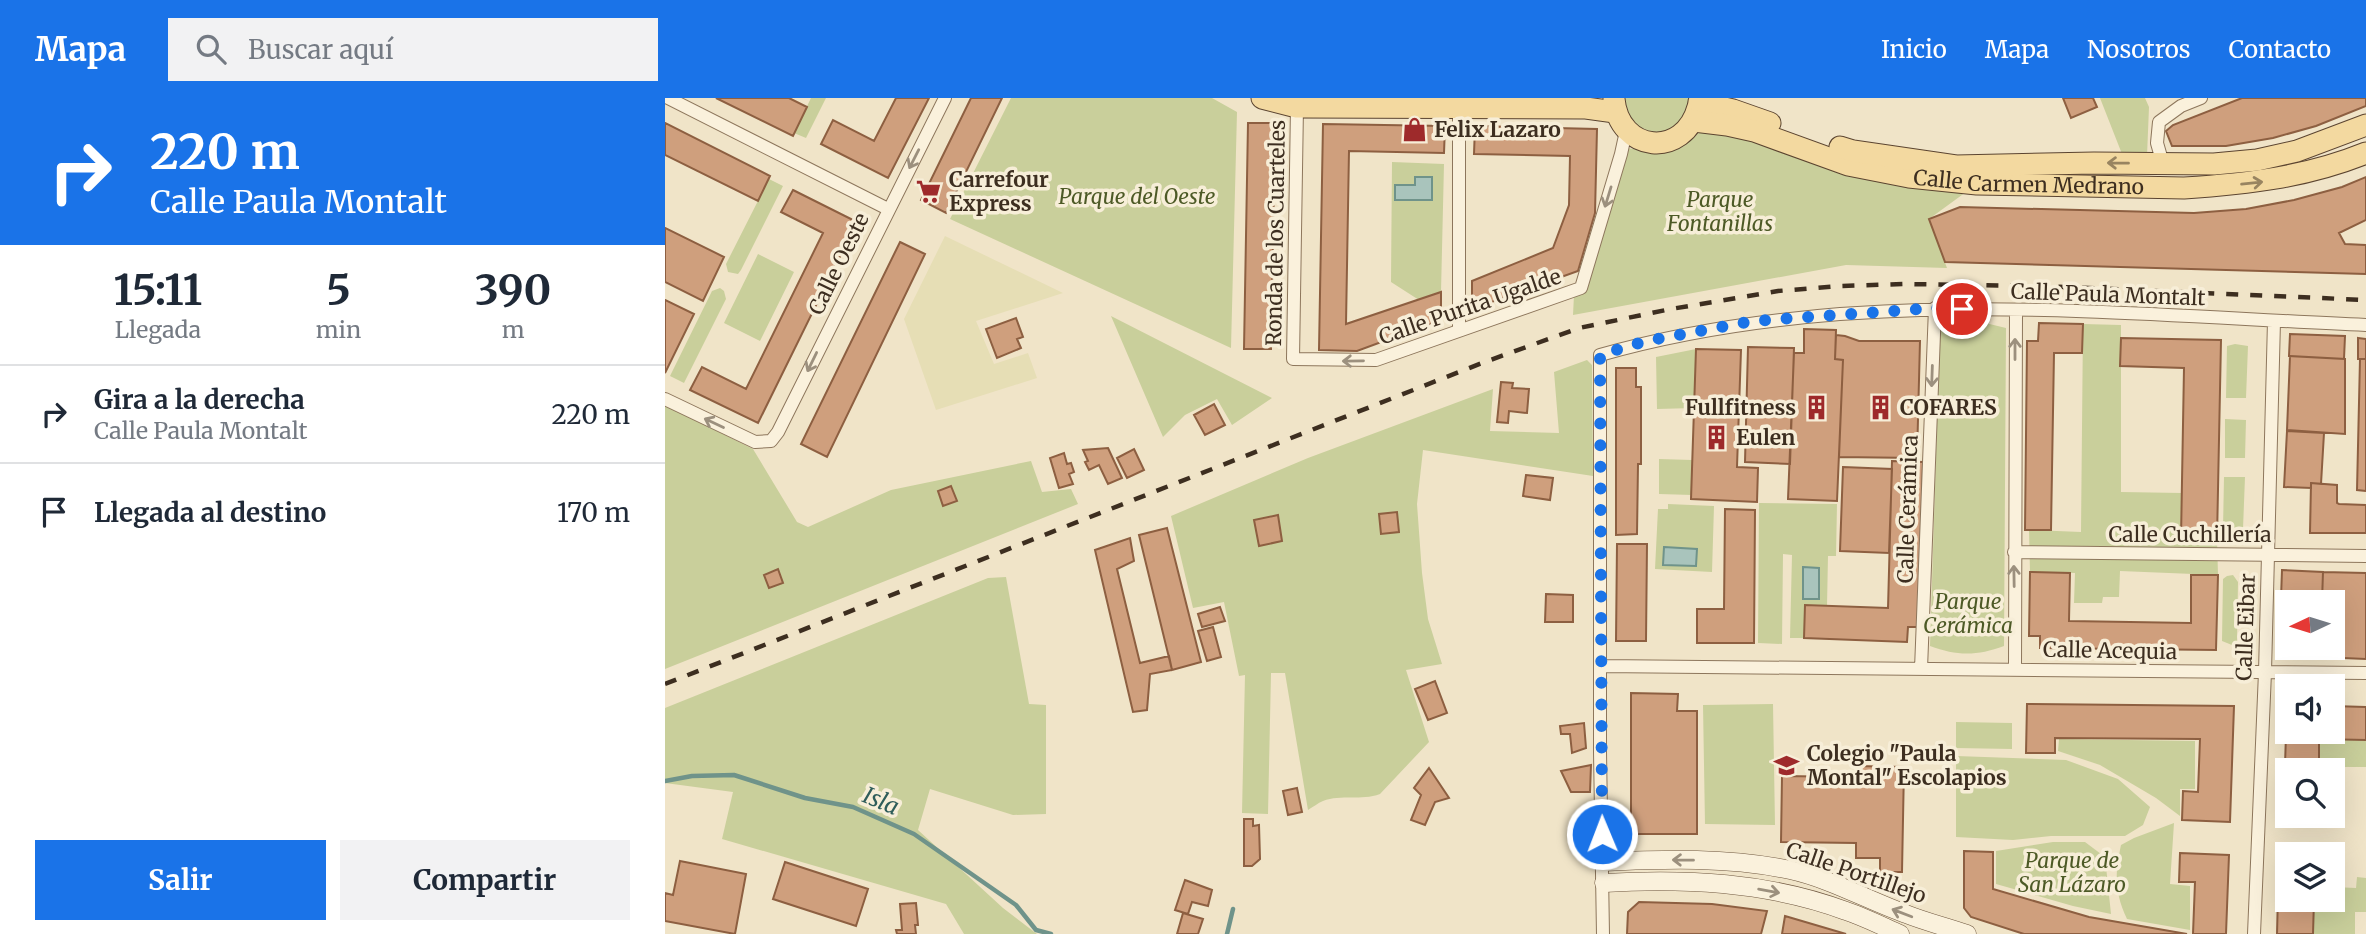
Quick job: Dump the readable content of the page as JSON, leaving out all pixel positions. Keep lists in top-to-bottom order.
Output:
{
  "streets": {
    "main road": ["Calle Carmen Medrano", "Calle Portillejo"],
    "street": [
      "Ronda de los Cuarteles",
      "Calle Oeste",
      "Calle Paula Montalt",
      "Calle Purita Ugalde",
      "Calle Cerámica",
      "Calle Cuchillería",
      "Calle Eibar",
      "Calle Acequia"
    ]
  },
  "crossings": [
    ["Ronda de los Cuarteles", "Calle Purita Ugalde"],
    ["Calle Paula Montalt", "Calle Cerámica"],
    ["Calle Paula Montalt", "Calle Eibar"],
    ["Calle Paula Montalt", "Calle Acequia"],
    ["Calle Cerámica", "Calle Acequia"],
    ["Calle Cuchillería", "Calle Eibar"],
    ["Calle Eibar", "Calle Acequia"]
  ],
  "one_way": ["Calle Oeste", "Calle Purita Ugalde"],
  "water": ["Isla"],
  "parks": [
    "Parque del Oeste",
    "Parque Fontanillas",
    "Parque Cerámica",
    "Parque de San Lázaro"
  ],
  "places": {
    "shop": ["Felix Lazaro"],
    "supermarket": ["Carrefour Express"],
    "building": ["Fullfitness", "COFARES", "Eulen"],
    "school or university": ["Colegio \"Paula Montal\" Escolapios"]
  },
  "north": "left",
  "page": {
    "header": "Mapa",
    "search": "Buscar aquí",
    "nav": [
      "Inicio",
      "Mapa",
      "Nosotros",
      "Contacto"
    ],
    "turn": ["220 m", "Calle Paula Montalt"],
    "eta": [
      "15:11",
      "Llegada",
      "5",
      "min",
      "390",
      "m"
    ],
    "list": [
      {
        "name": "Gira a la derecha",
        "note": "Calle Paula Montalt",
        "value": "220 m"
      },
      {
        "name": "Llegada al destino",
        "value": "170 m"
      }
    ],
    "buttons": ["Salir", "Compartir"]
  }
}
